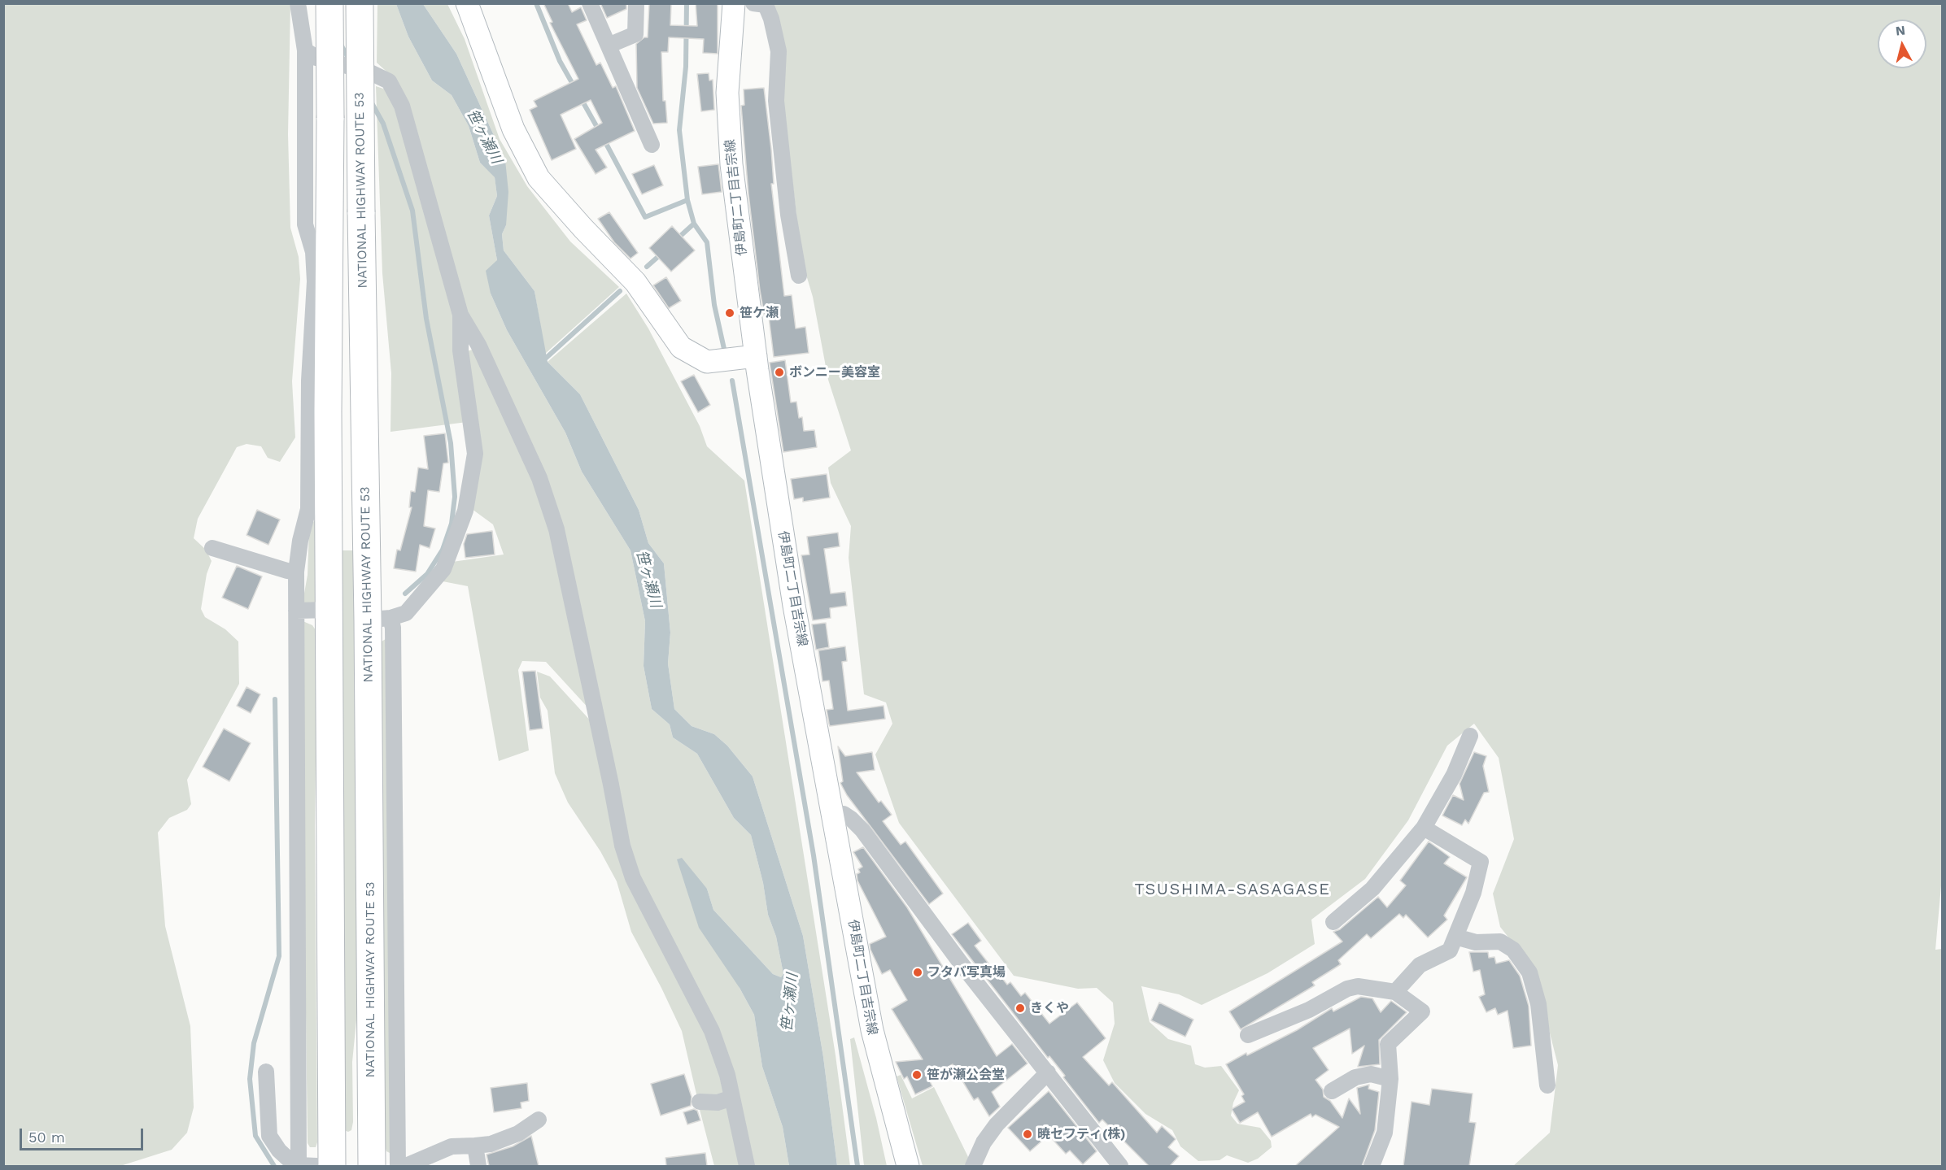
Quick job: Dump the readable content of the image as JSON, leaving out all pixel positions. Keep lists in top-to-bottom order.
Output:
{
  "streets": {
    "highway": ["NATIONAL HIGHWAY ROUTE 53"],
    "street": ["伊島町二丁目吉宗線"]
  },
  "districts": ["TSUSHIMA-SASAGASE"],
  "water": ["笹ヶ瀬川"],
  "places": [
    "笹ケ瀬",
    "ボンニー美容室",
    "フタバ写真場",
    "きくや",
    "笹が瀬公会堂",
    "暁セフティ(株)"
  ],
  "scale_bar": "50 m",
  "north": "top"
}
